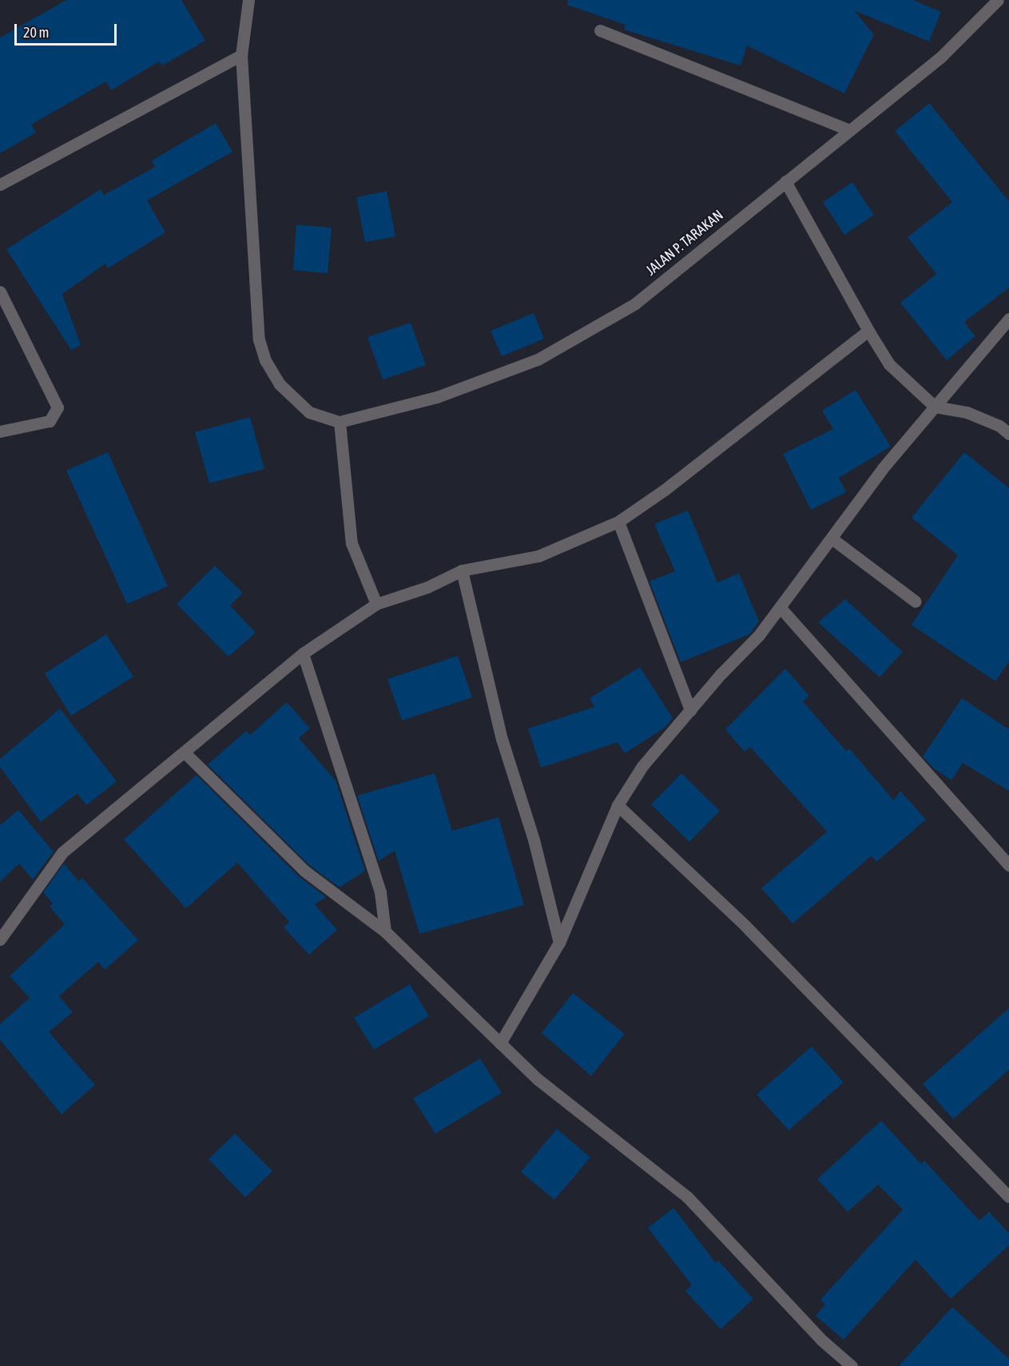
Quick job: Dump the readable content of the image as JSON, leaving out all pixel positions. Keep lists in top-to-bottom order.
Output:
{
  "streets": {
    "street": ["JALAN P. TARAKAN"]
  },
  "scale_bar": "20 m"
}
